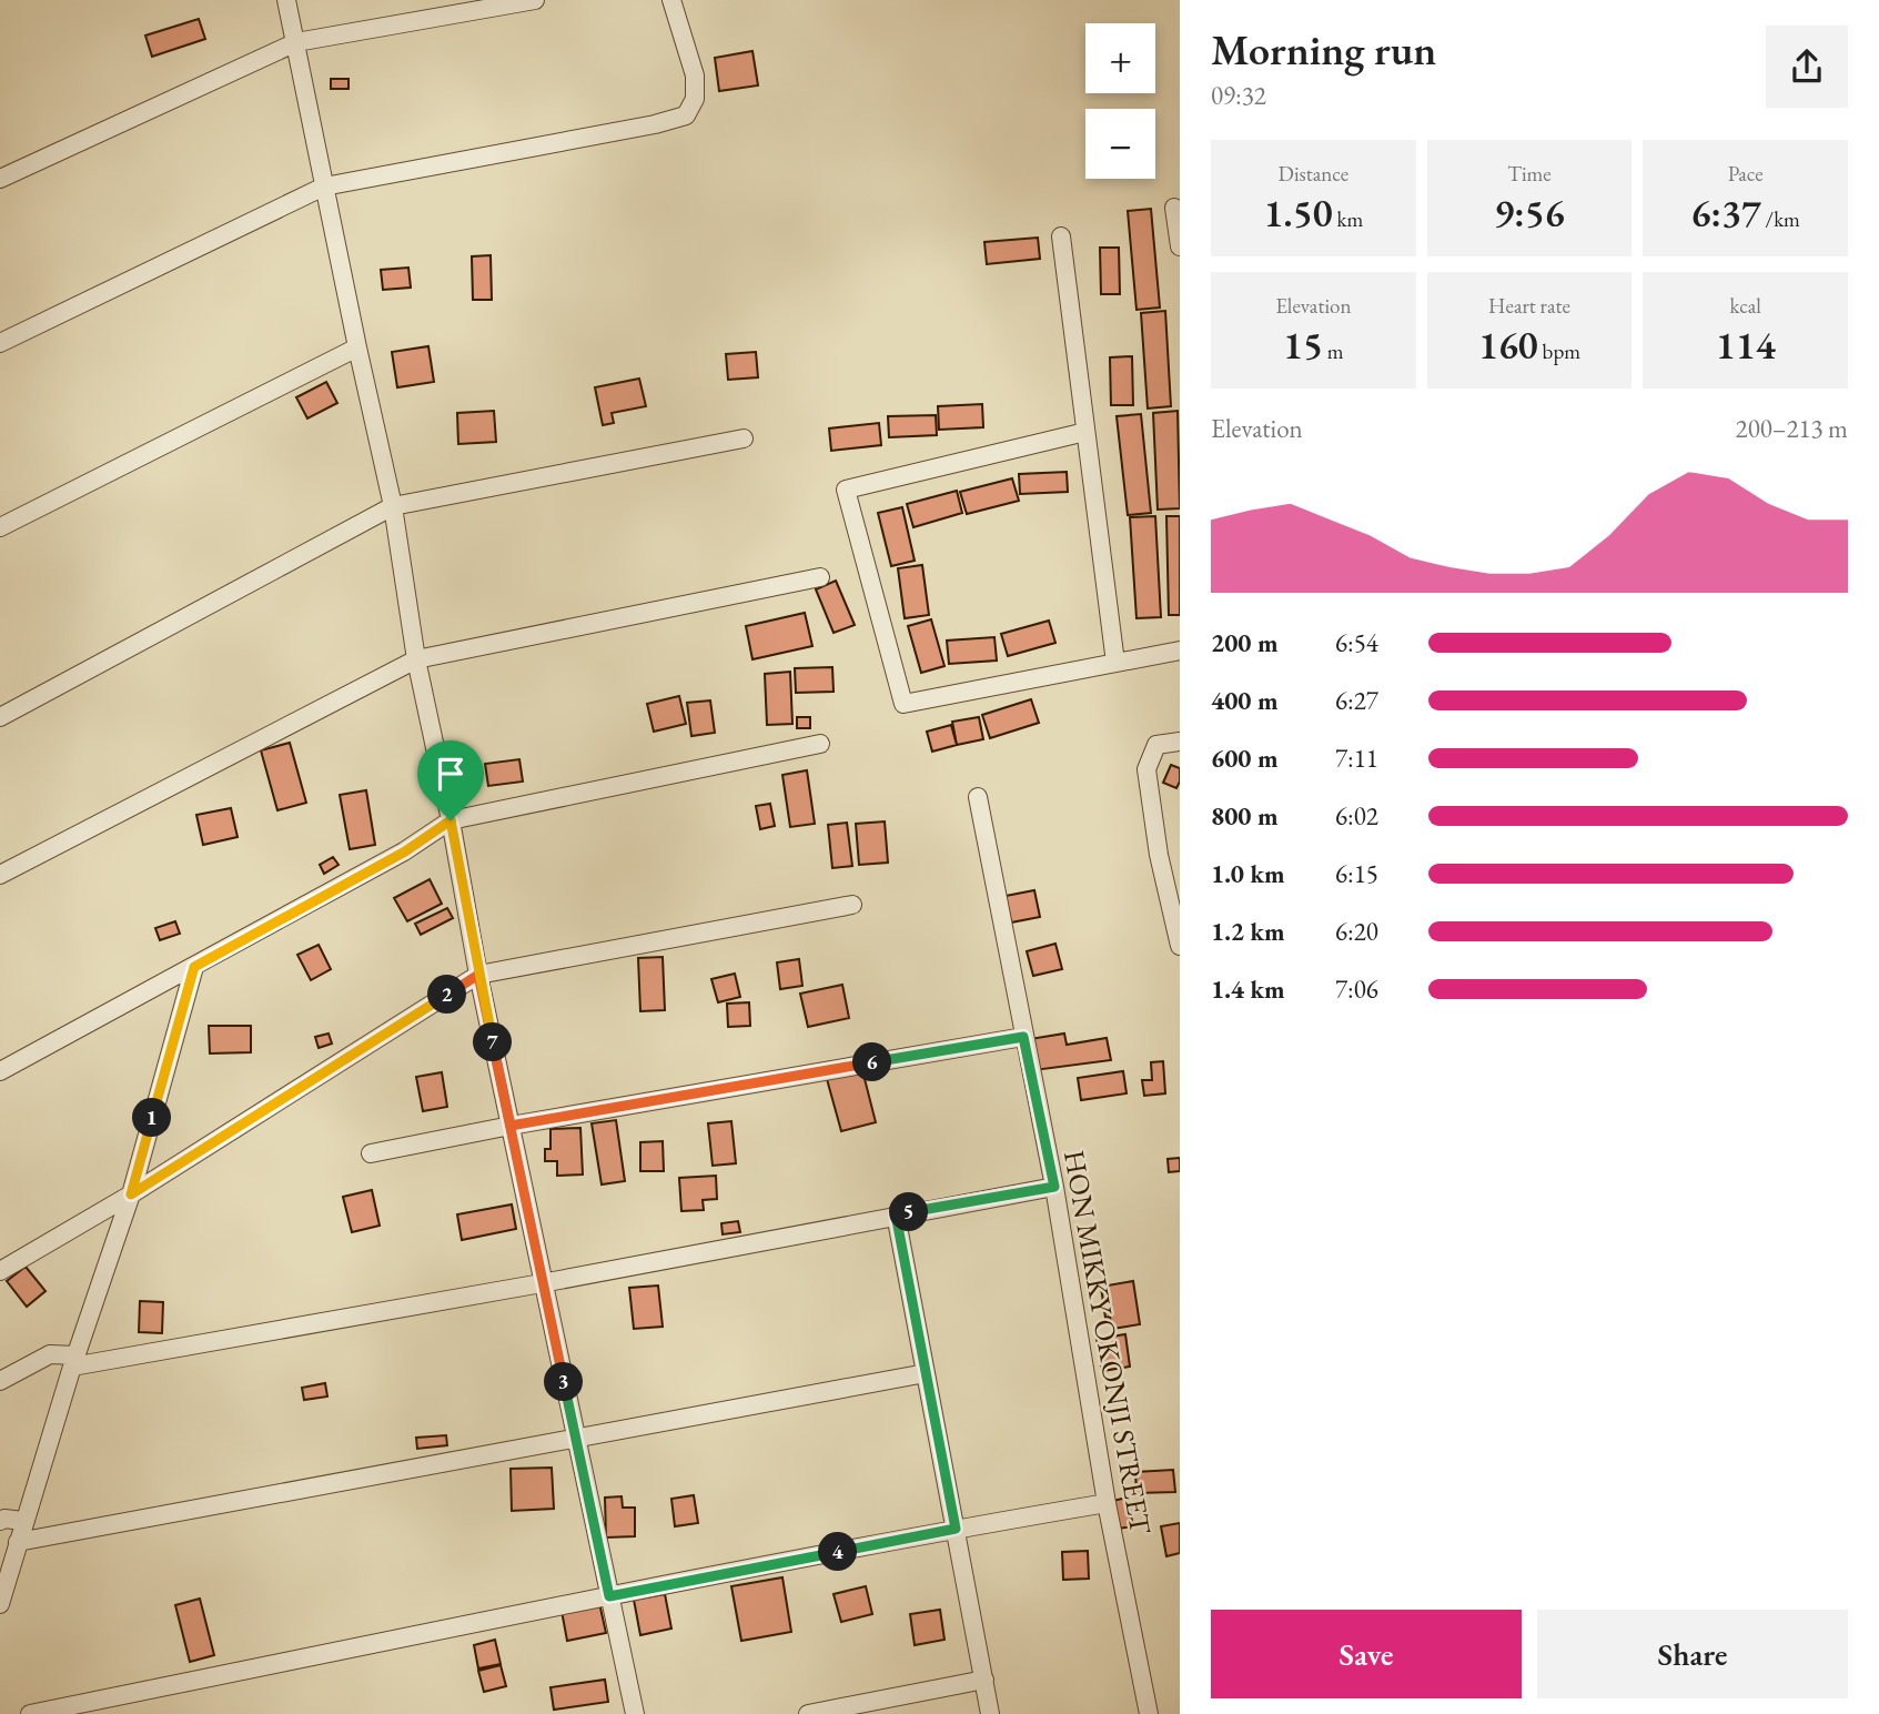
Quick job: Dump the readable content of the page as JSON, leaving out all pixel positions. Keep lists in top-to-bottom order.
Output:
{
  "streets": {
    "street": ["HON MIKKY OKONJI STREET"]
  },
  "page": {
    "heading": ["Morning run", "09:32"],
    "map_buttons": ["+", "−"],
    "stats": [
      ["Distance", "1.50 km"],
      ["Time", "9:56"],
      ["Pace", "6:37 /km"],
      ["Elevation", "15 m"],
      ["Heart rate", "160 bpm"],
      ["kcal", "114"]
    ],
    "chart": ["Elevation", "200–213 m"],
    "list": [
      {
        "name": "200 m",
        "note": "6:54"
      },
      {
        "name": "400 m",
        "note": "6:27"
      },
      {
        "name": "600 m",
        "note": "7:11"
      },
      {
        "name": "800 m",
        "note": "6:02"
      },
      {
        "name": "1.0 km",
        "note": "6:15"
      },
      {
        "name": "1.2 km",
        "note": "6:20"
      },
      {
        "name": "1.4 km",
        "note": "7:06"
      }
    ],
    "pins": [
      "2",
      "7",
      "6",
      "1",
      "5",
      "3",
      "4"
    ],
    "buttons": ["Save", "Share"]
  }
}
